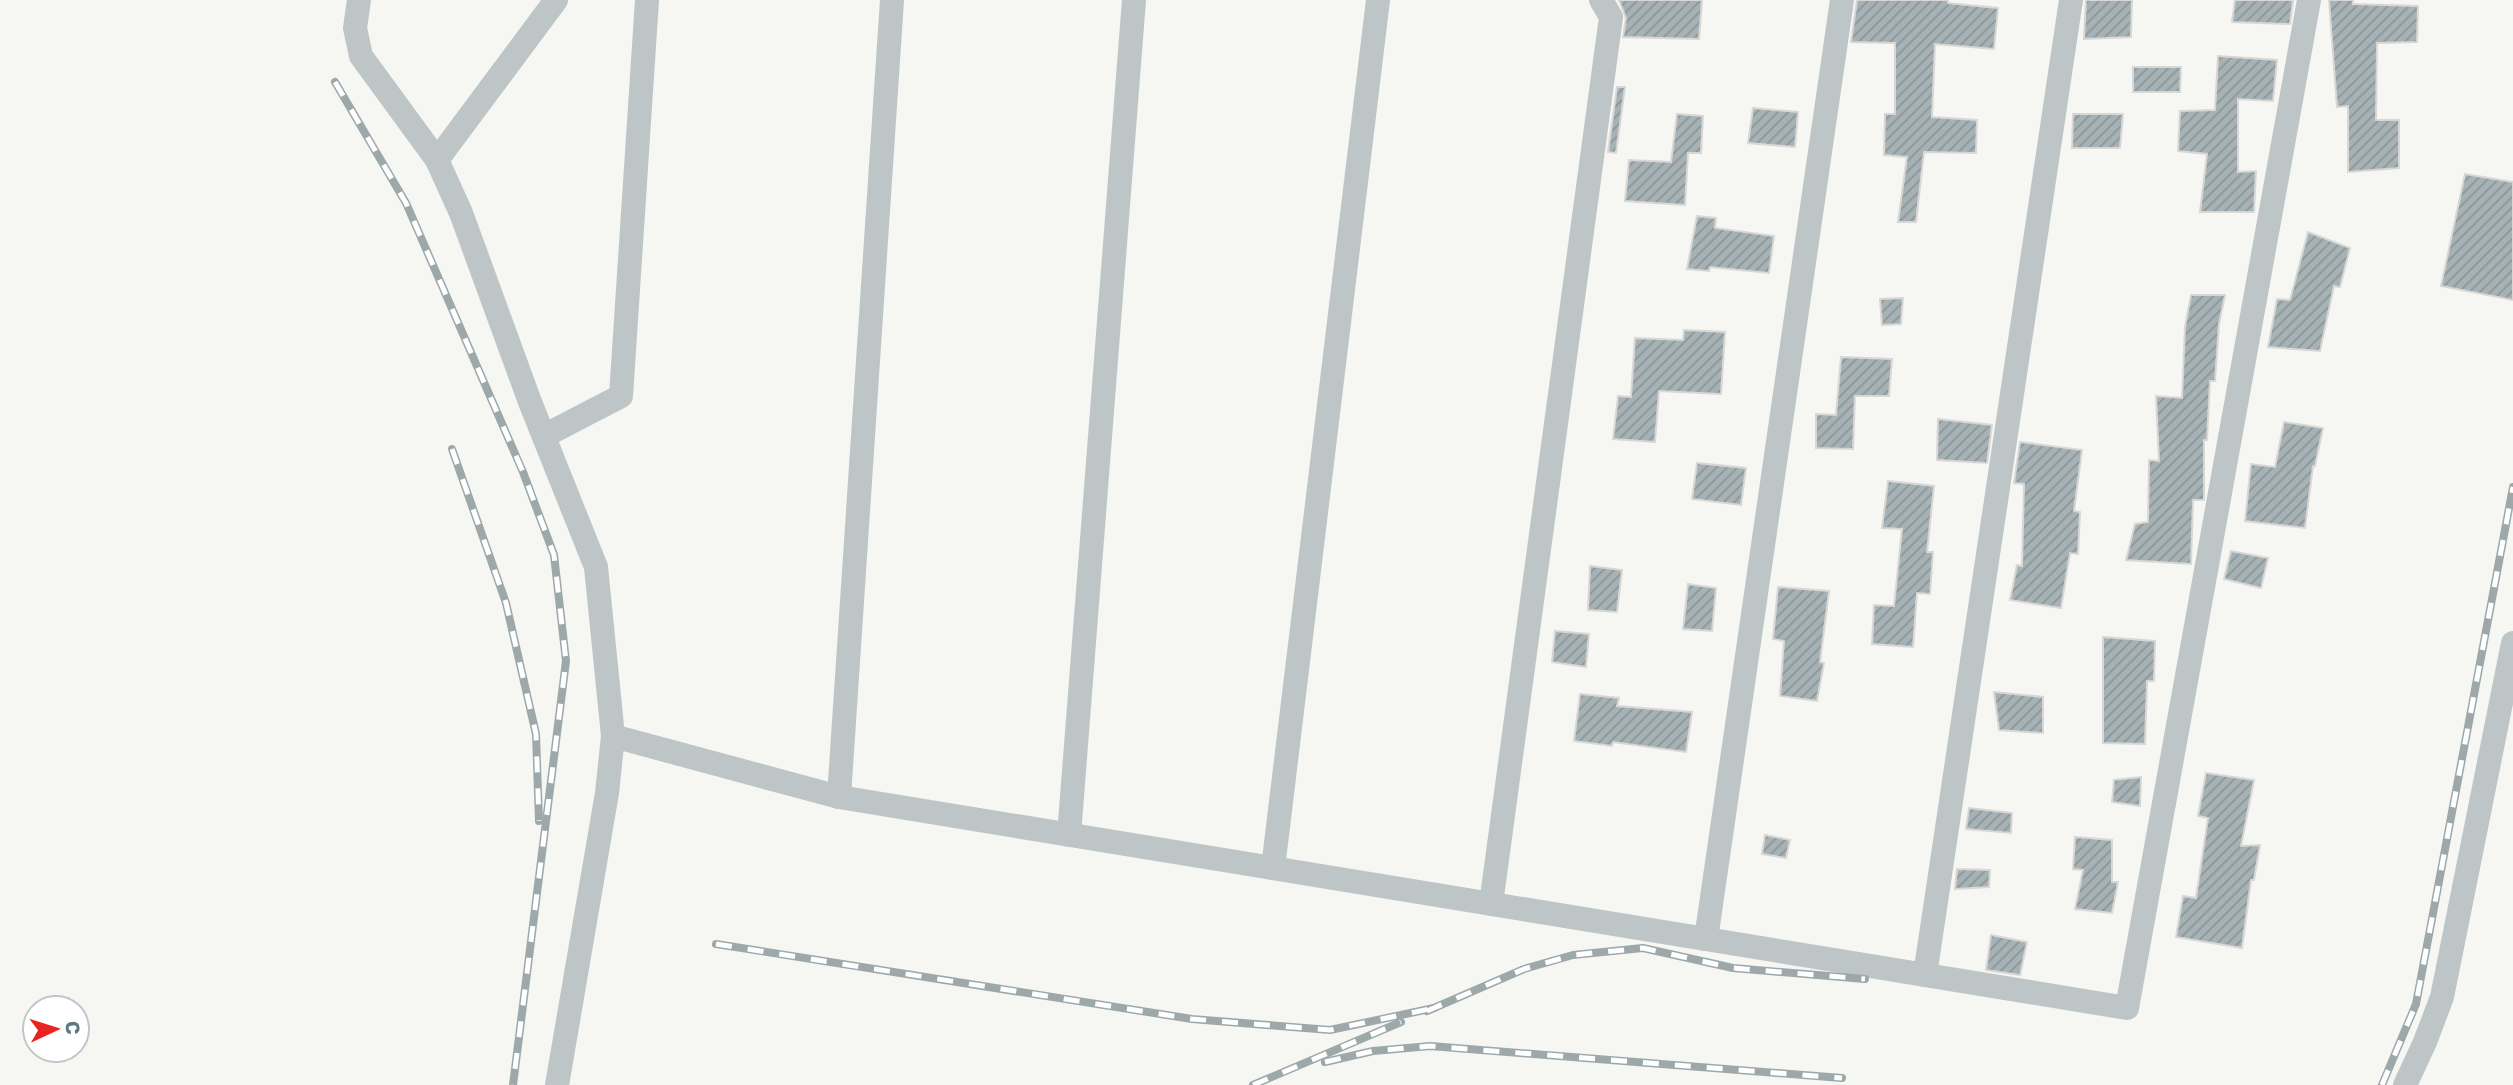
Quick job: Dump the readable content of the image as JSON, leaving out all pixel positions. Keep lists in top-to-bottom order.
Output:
{
  "north": "right"
}
